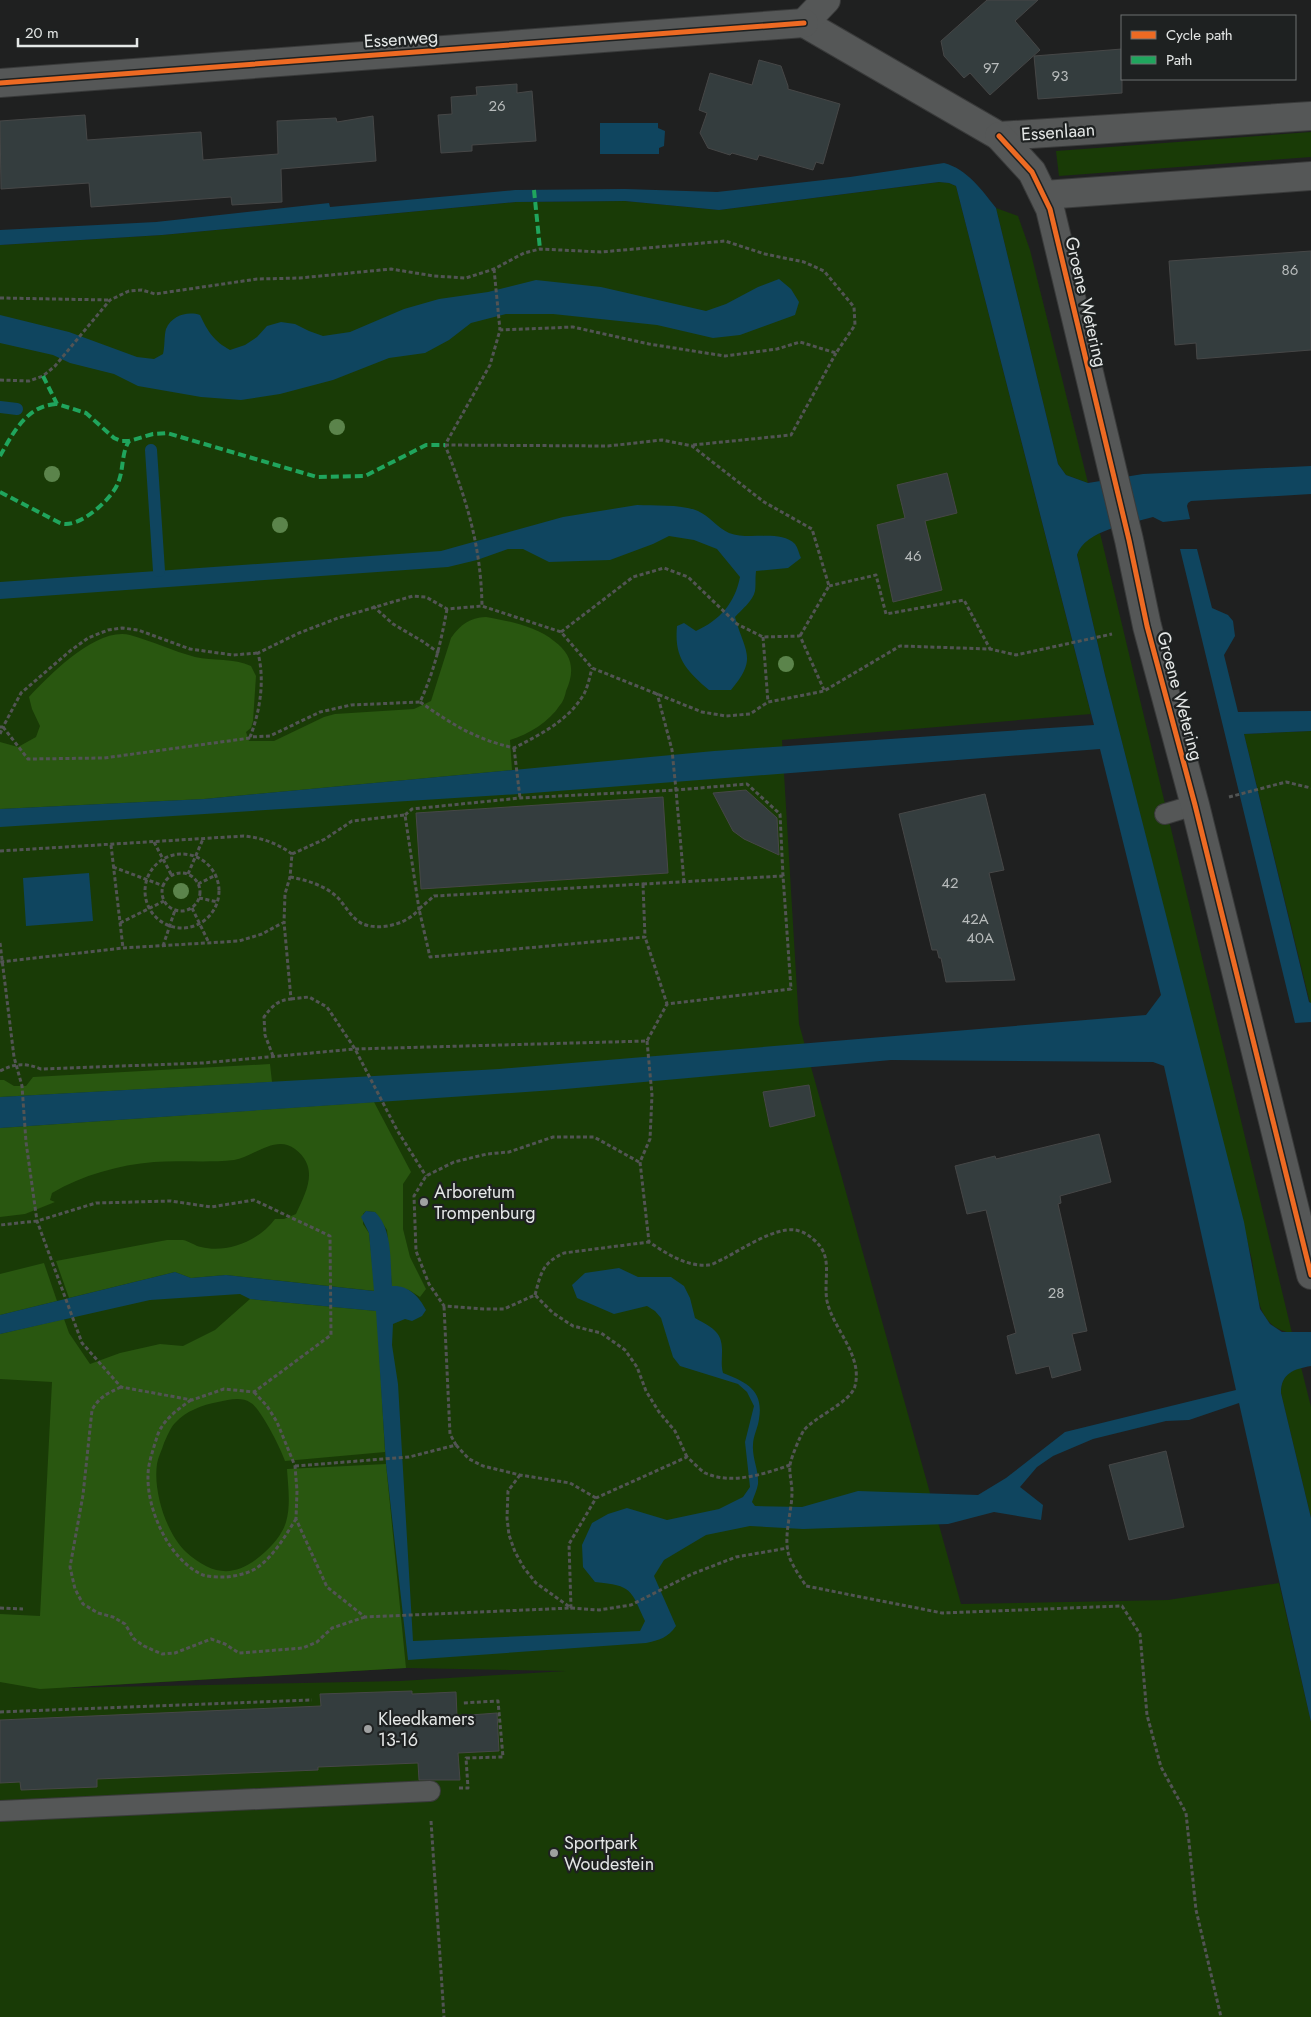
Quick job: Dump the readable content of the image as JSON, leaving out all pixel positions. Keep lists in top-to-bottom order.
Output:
{
  "streets": {
    "street": ["Essenweg", "Essenlaan", "Groene Wetering"]
  },
  "crossings": [
    ["Essenweg", "Essenlaan"],
    ["Essenlaan", "Groene Wetering"]
  ],
  "places": ["Arboretum Trompenburg", "Kleedkamers 13-16", "Sportpark Woudestein"],
  "house_numbers": [
    "97",
    "93",
    "26",
    "86",
    "46",
    "42",
    "42A",
    "40A",
    "28"
  ],
  "legend": ["Cycle path", "Path"],
  "scale_bar": "20 m"
}
